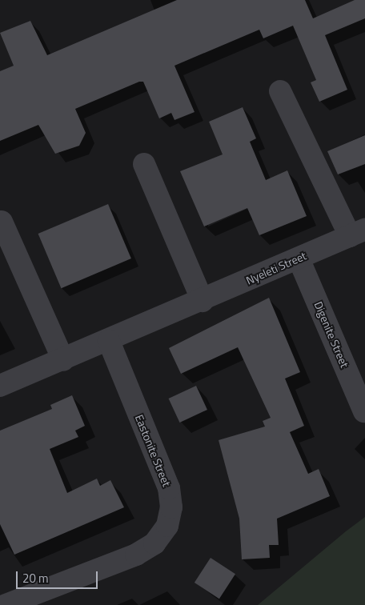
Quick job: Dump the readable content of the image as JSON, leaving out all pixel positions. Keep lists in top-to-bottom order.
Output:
{
  "streets": {
    "street": ["Nyeleti Street", "Digenite Street", "Eastonite Street"]
  },
  "crossings": [
    ["Nyeleti Street", "Digenite Street"],
    ["Nyeleti Street", "Eastonite Street"]
  ],
  "scale_bar": "20 m"
}
